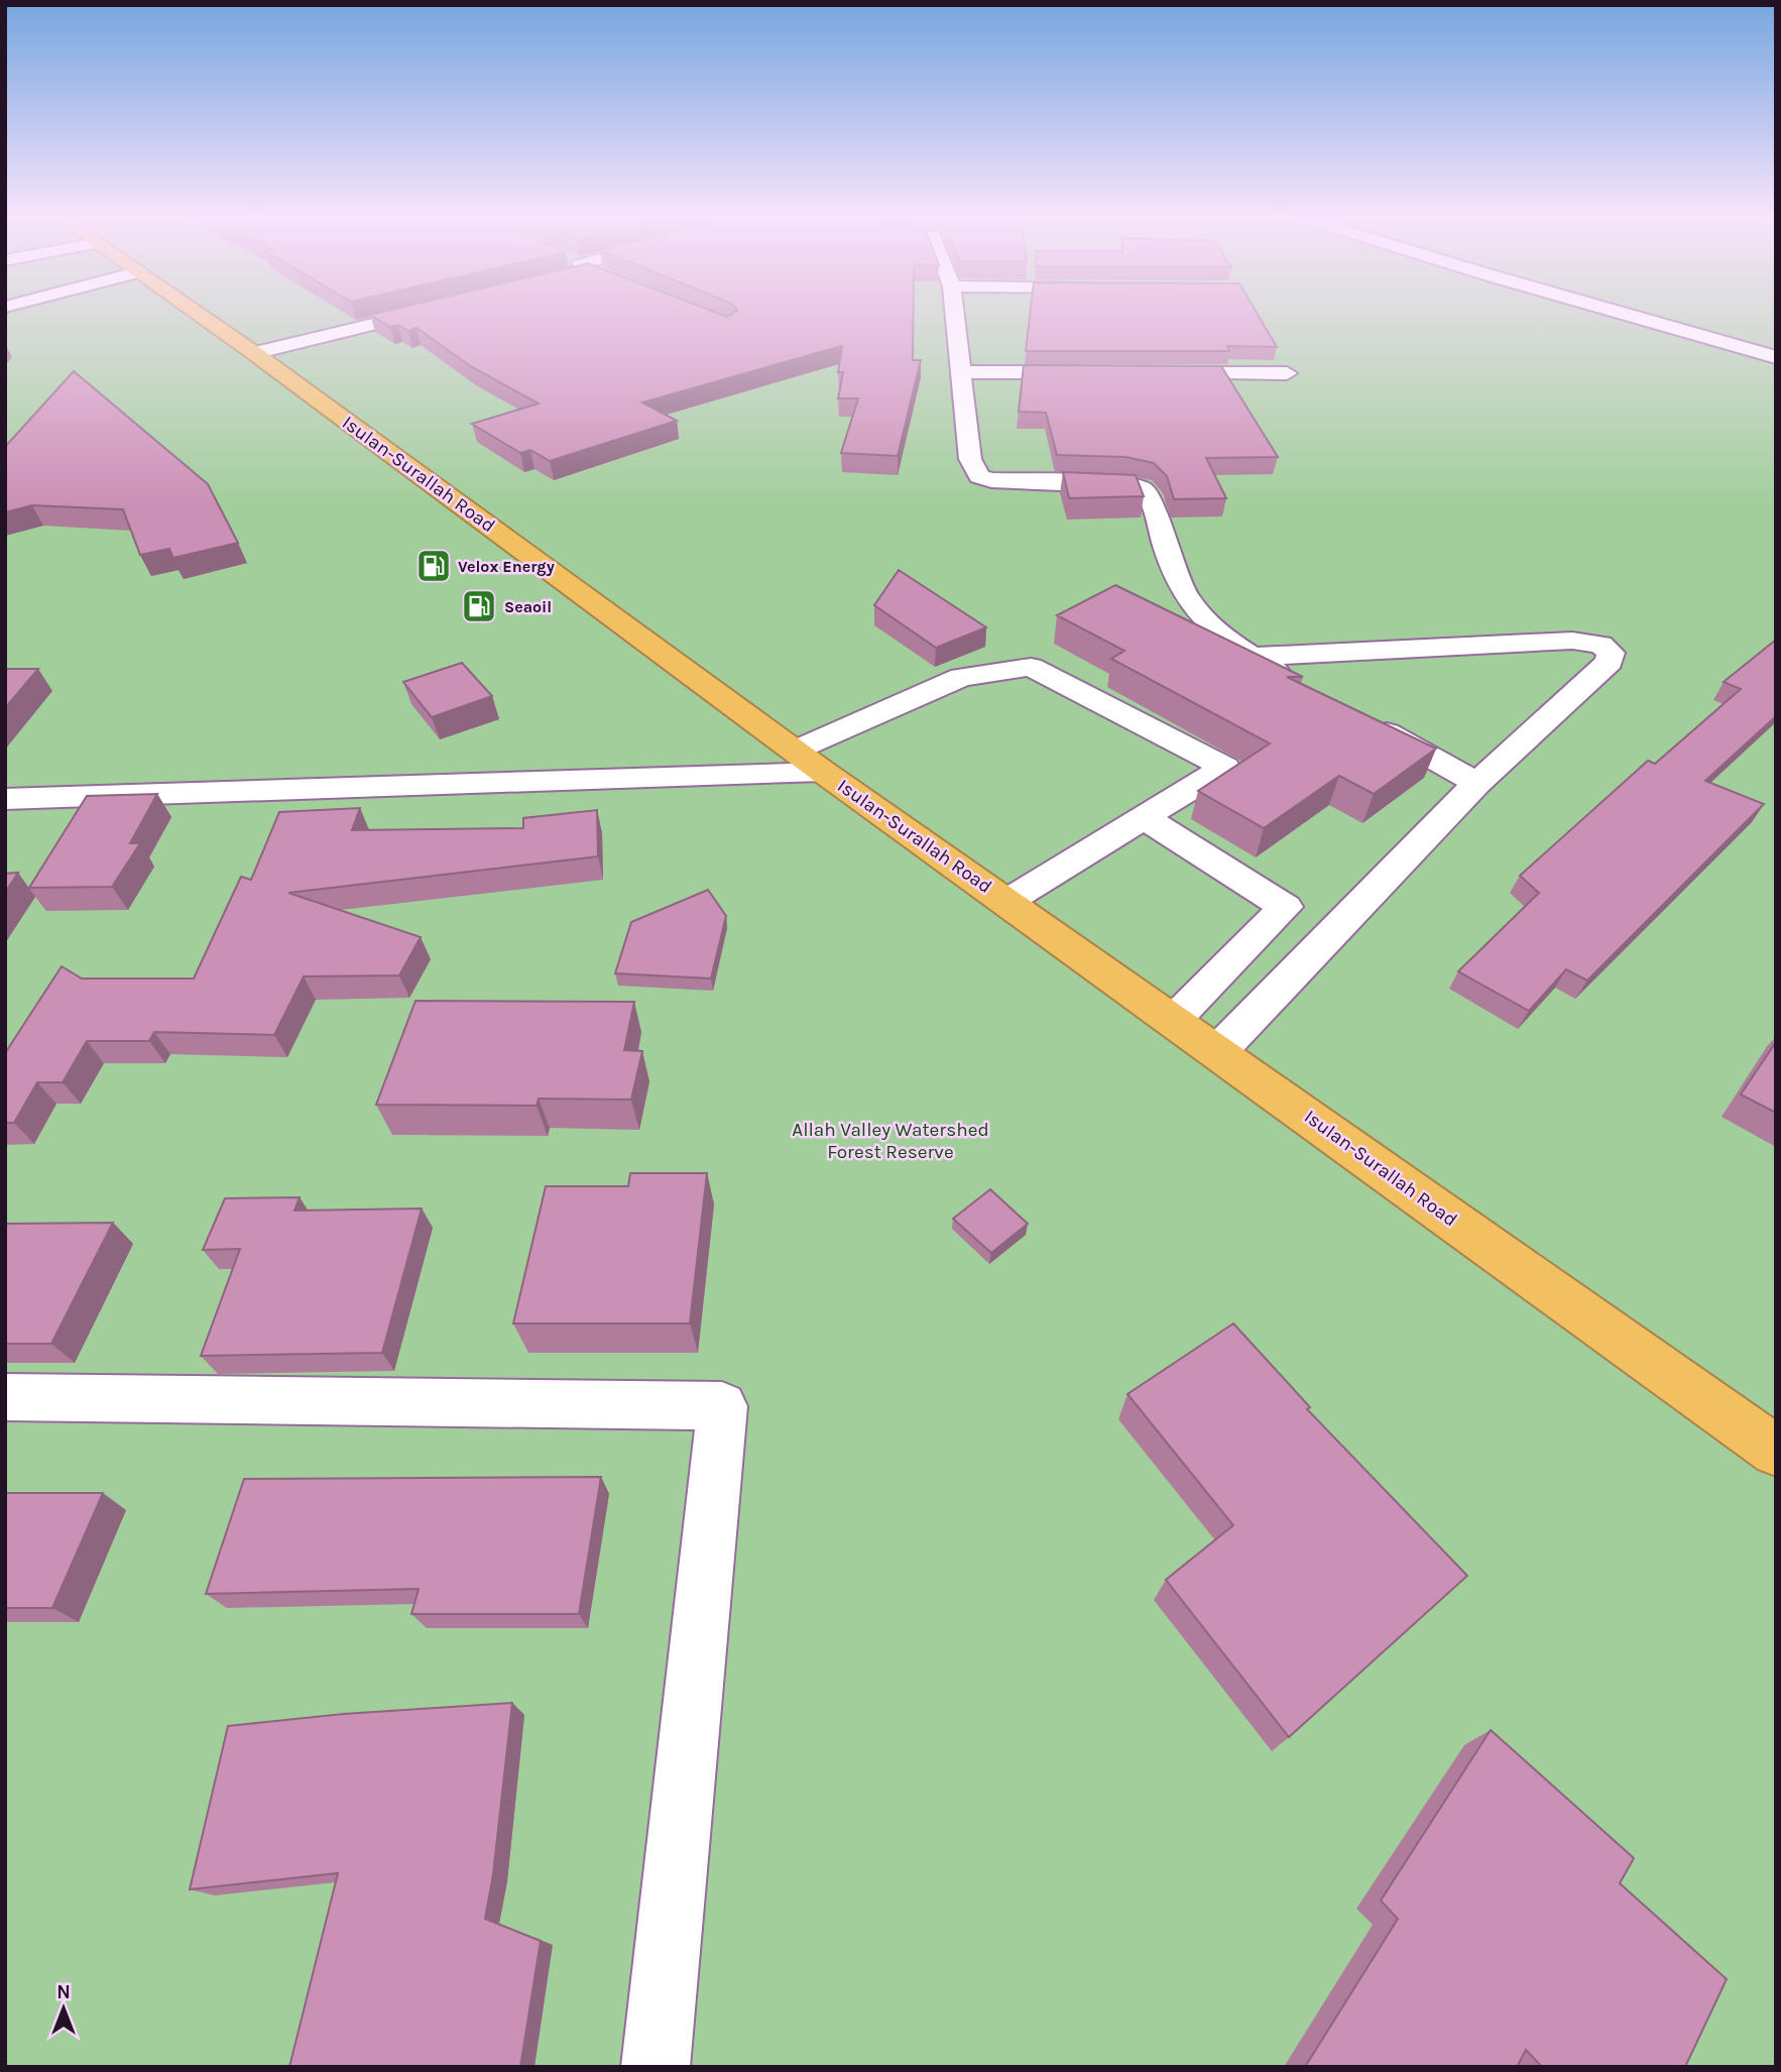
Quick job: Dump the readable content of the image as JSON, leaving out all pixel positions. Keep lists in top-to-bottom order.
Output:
{
  "streets": {
    "highway": ["Isulan-Surallah Road"]
  },
  "parks": ["Allah Valley Watershed Forest Reserve"],
  "places": {
    "fuel station": ["Velox Energy", "Seaoil"]
  },
  "north": "top"
}
